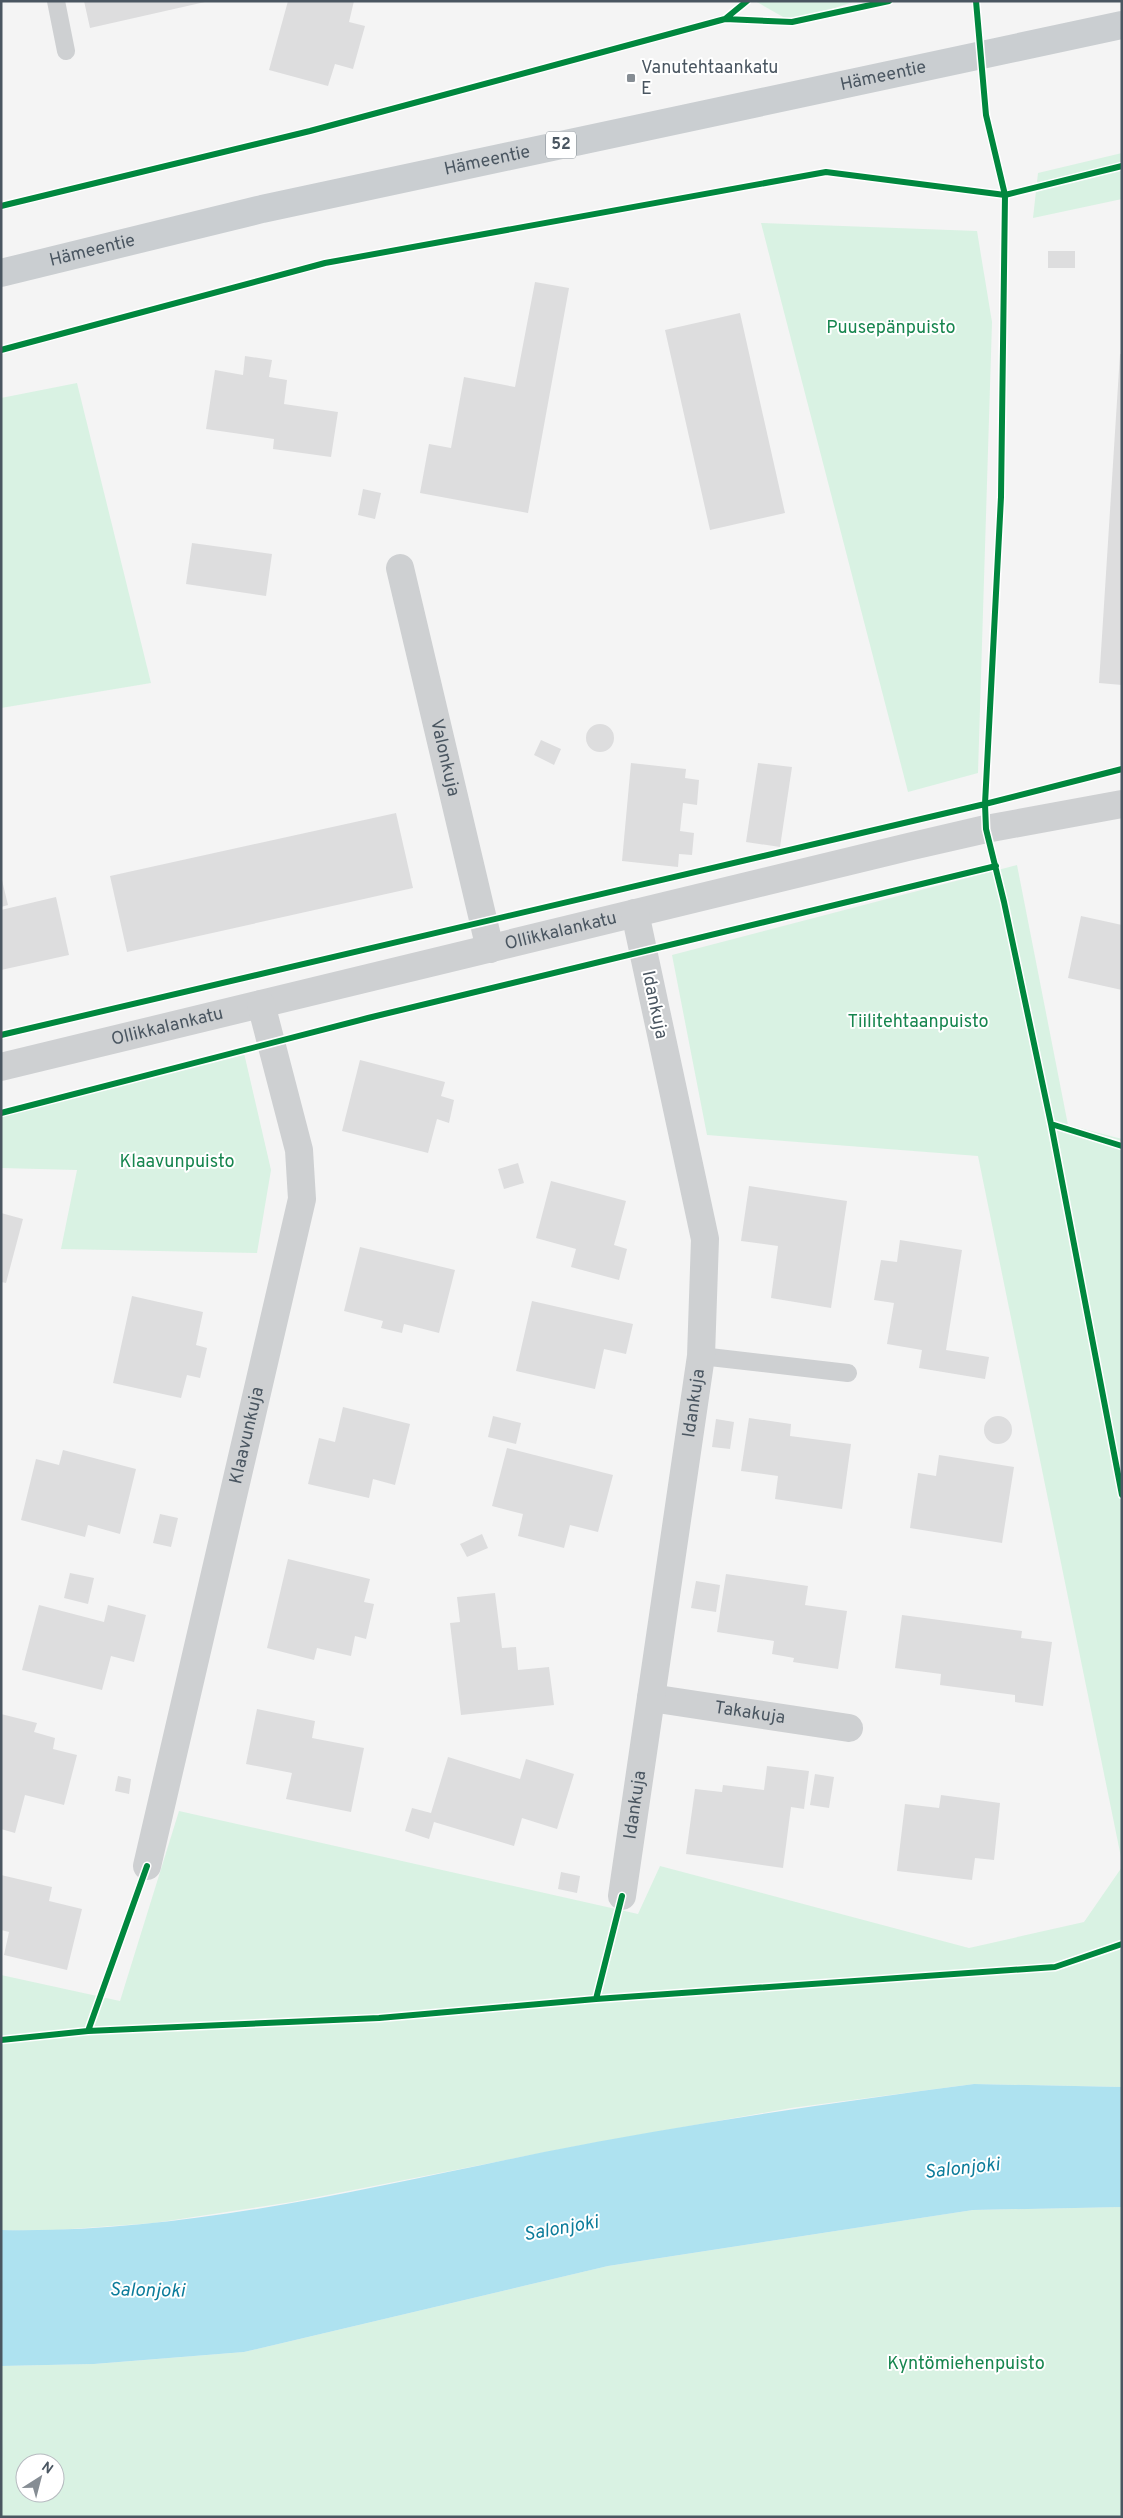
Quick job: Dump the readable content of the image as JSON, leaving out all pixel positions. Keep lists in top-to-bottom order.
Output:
{
  "streets": {
    "main road": ["Hämeentie", "52"],
    "street": [
      "Valonkuja",
      "Ollikkalankatu",
      "Idankuja",
      "Klaavunkuja",
      "Takakuja"
    ]
  },
  "crossings": [
    ["Valonkuja", "Ollikkalankatu"],
    ["Ollikkalankatu", "Idankuja"],
    ["Ollikkalankatu", "Klaavunkuja"],
    ["Idankuja", "Takakuja"]
  ],
  "water": ["Salonjoki"],
  "parks": [
    "Puusepänpuisto",
    "Tiilitehtaanpuisto",
    "Klaavunpuisto",
    "Kyntömiehenpuisto"
  ],
  "places": {
    "transit": ["Vanutehtaankatu E"]
  },
  "north": "top right"
}
